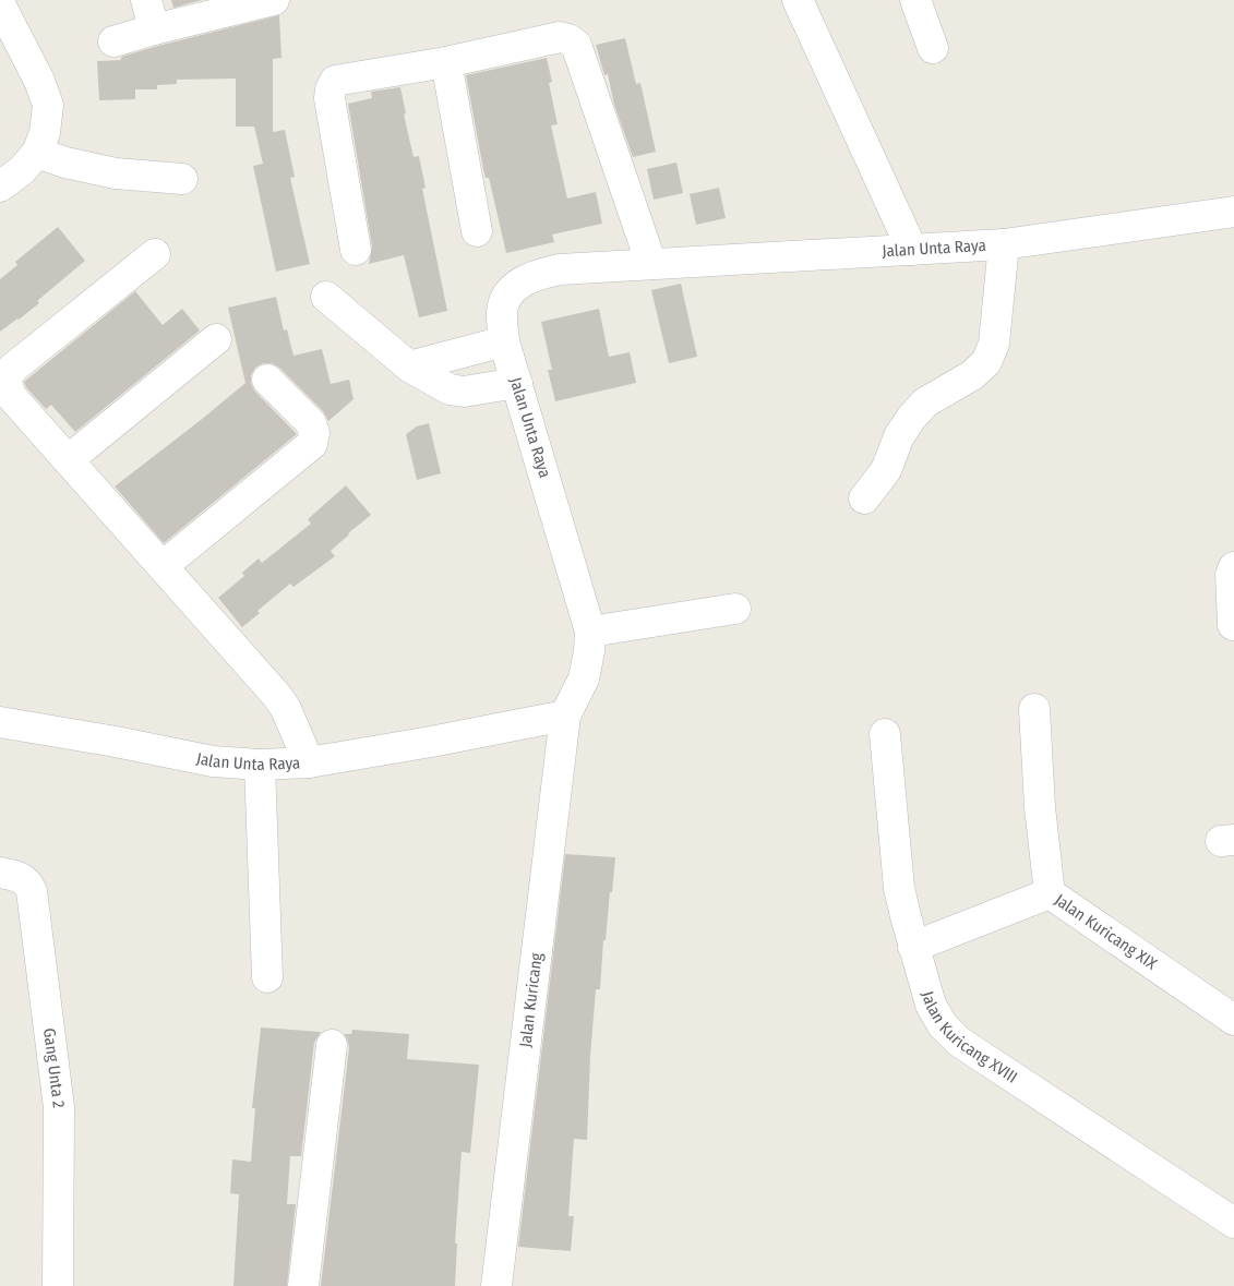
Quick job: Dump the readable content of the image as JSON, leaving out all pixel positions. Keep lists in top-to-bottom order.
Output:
{
  "streets": {
    "street": [
      "Jalan Unta Raya",
      "Jalan Kuricang XIX",
      "Jalan Kuricang",
      "Jalan Kuricang XVIII",
      "Gang Unta 2"
    ]
  },
  "crossings": [
    ["Jalan Unta Raya", "Jalan Kuricang"]
  ]
}
